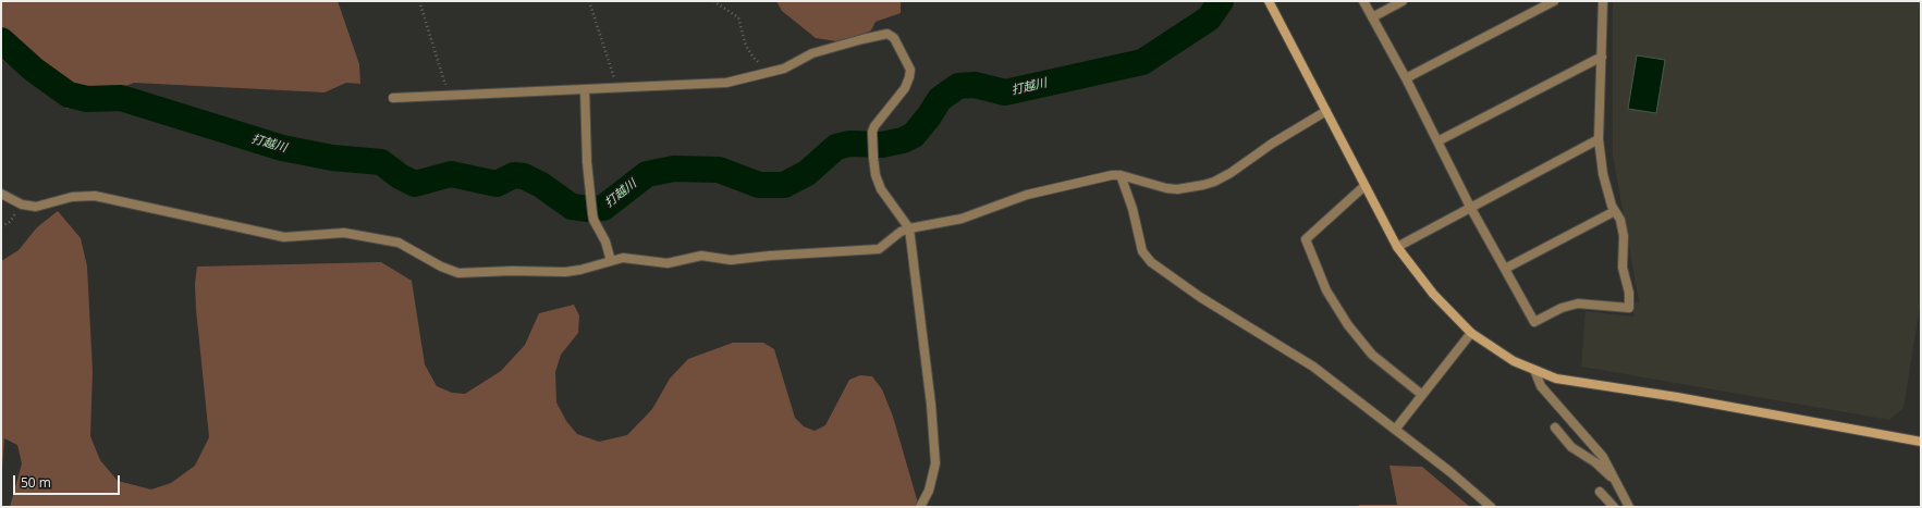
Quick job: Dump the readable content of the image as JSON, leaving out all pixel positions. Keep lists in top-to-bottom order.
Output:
{
  "water": ["打越川"],
  "scale_bar": "50 m"
}
